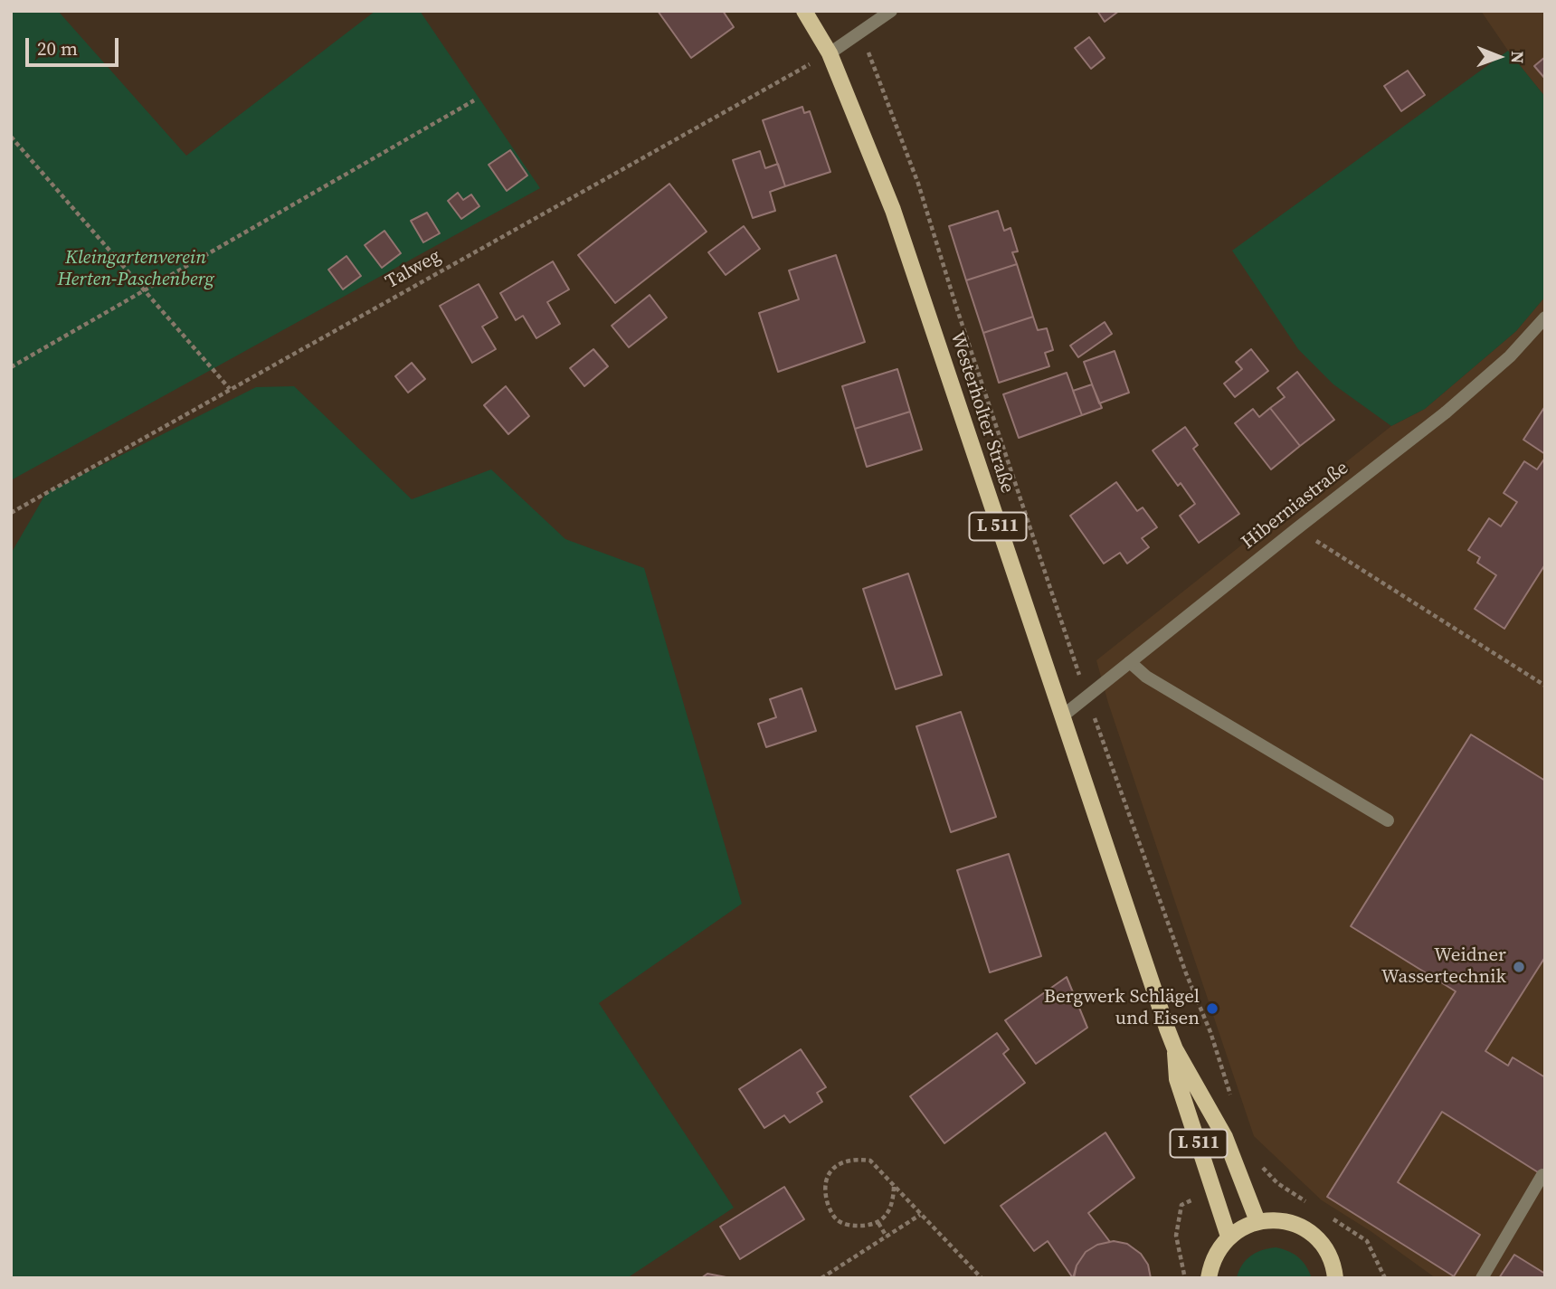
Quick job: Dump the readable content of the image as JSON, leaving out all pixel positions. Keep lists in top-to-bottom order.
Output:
{
  "streets": {
    "main road": ["Westerholter Straße", "L 511"],
    "street": ["Hiberniastraße"],
    "path": ["Talweg"]
  },
  "crossings": [
    ["Talweg", "Westerholter Straße"],
    ["Westerholter Straße", "Hiberniastraße"]
  ],
  "parks": ["Kleingartenverein Herten-Paschenberg"],
  "places": ["Weidner Wassertechnik", "Bergwerk Schlägel und Eisen"],
  "scale_bar": "20 m",
  "north": "right"
}
